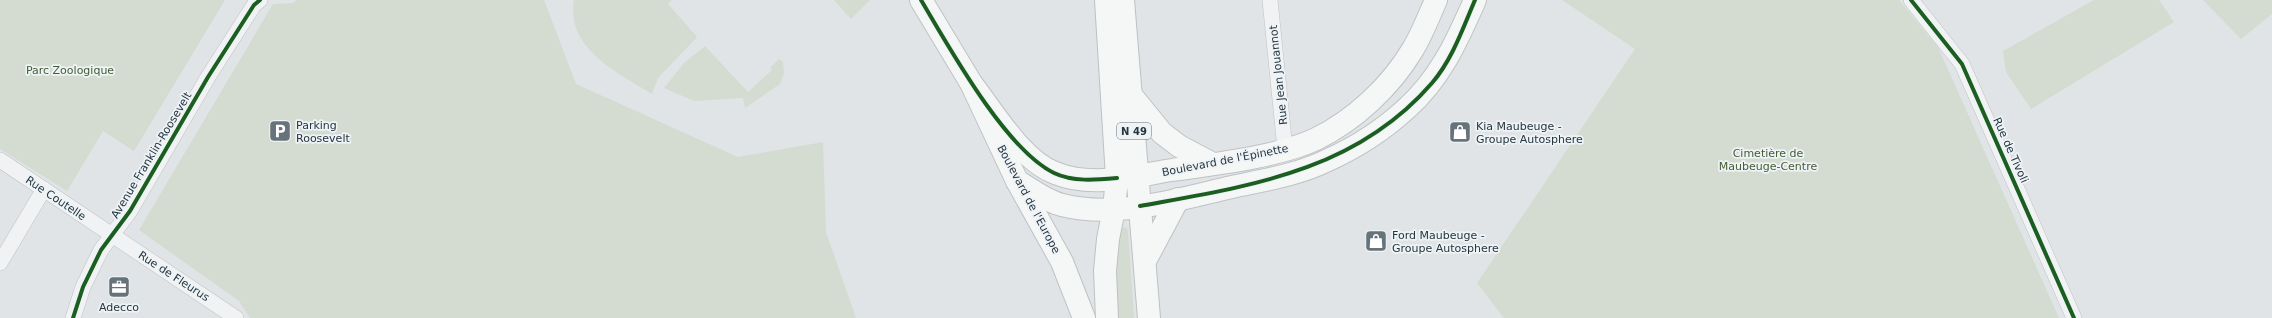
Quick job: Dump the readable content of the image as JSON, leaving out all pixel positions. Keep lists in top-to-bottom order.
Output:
{
  "streets": {
    "main road": ["N 49", "Boulevard de l'Épinette", "Boulevard de l'Europe"],
    "street": [
      "Rue Jean Jouannot",
      "Rue de Tivoli",
      "Avenue Franklin-Roosevelt",
      "Rue Coutelle",
      "Rue de Fleurus"
    ]
  },
  "crossings": [
    ["Rue Jean Jouannot", "Boulevard de l'Épinette"],
    ["N 49", "Boulevard de l'Épinette"],
    ["Avenue Franklin-Roosevelt", "Rue Coutelle"],
    ["Avenue Franklin-Roosevelt", "Rue de Fleurus"],
    ["Boulevard de l'Épinette", "Boulevard de l'Europe"],
    ["Rue Coutelle", "Rue de Fleurus"]
  ],
  "parks": ["Parc Zoologique", "Cimetière de Maubeuge-Centre"],
  "places": {
    "parking": ["Parking Roosevelt"],
    "shop": ["Kia Maubeuge - Groupe Autosphere", "Ford Maubeuge - Groupe Autosphere"],
    "office": ["Adecco"]
  }
}
